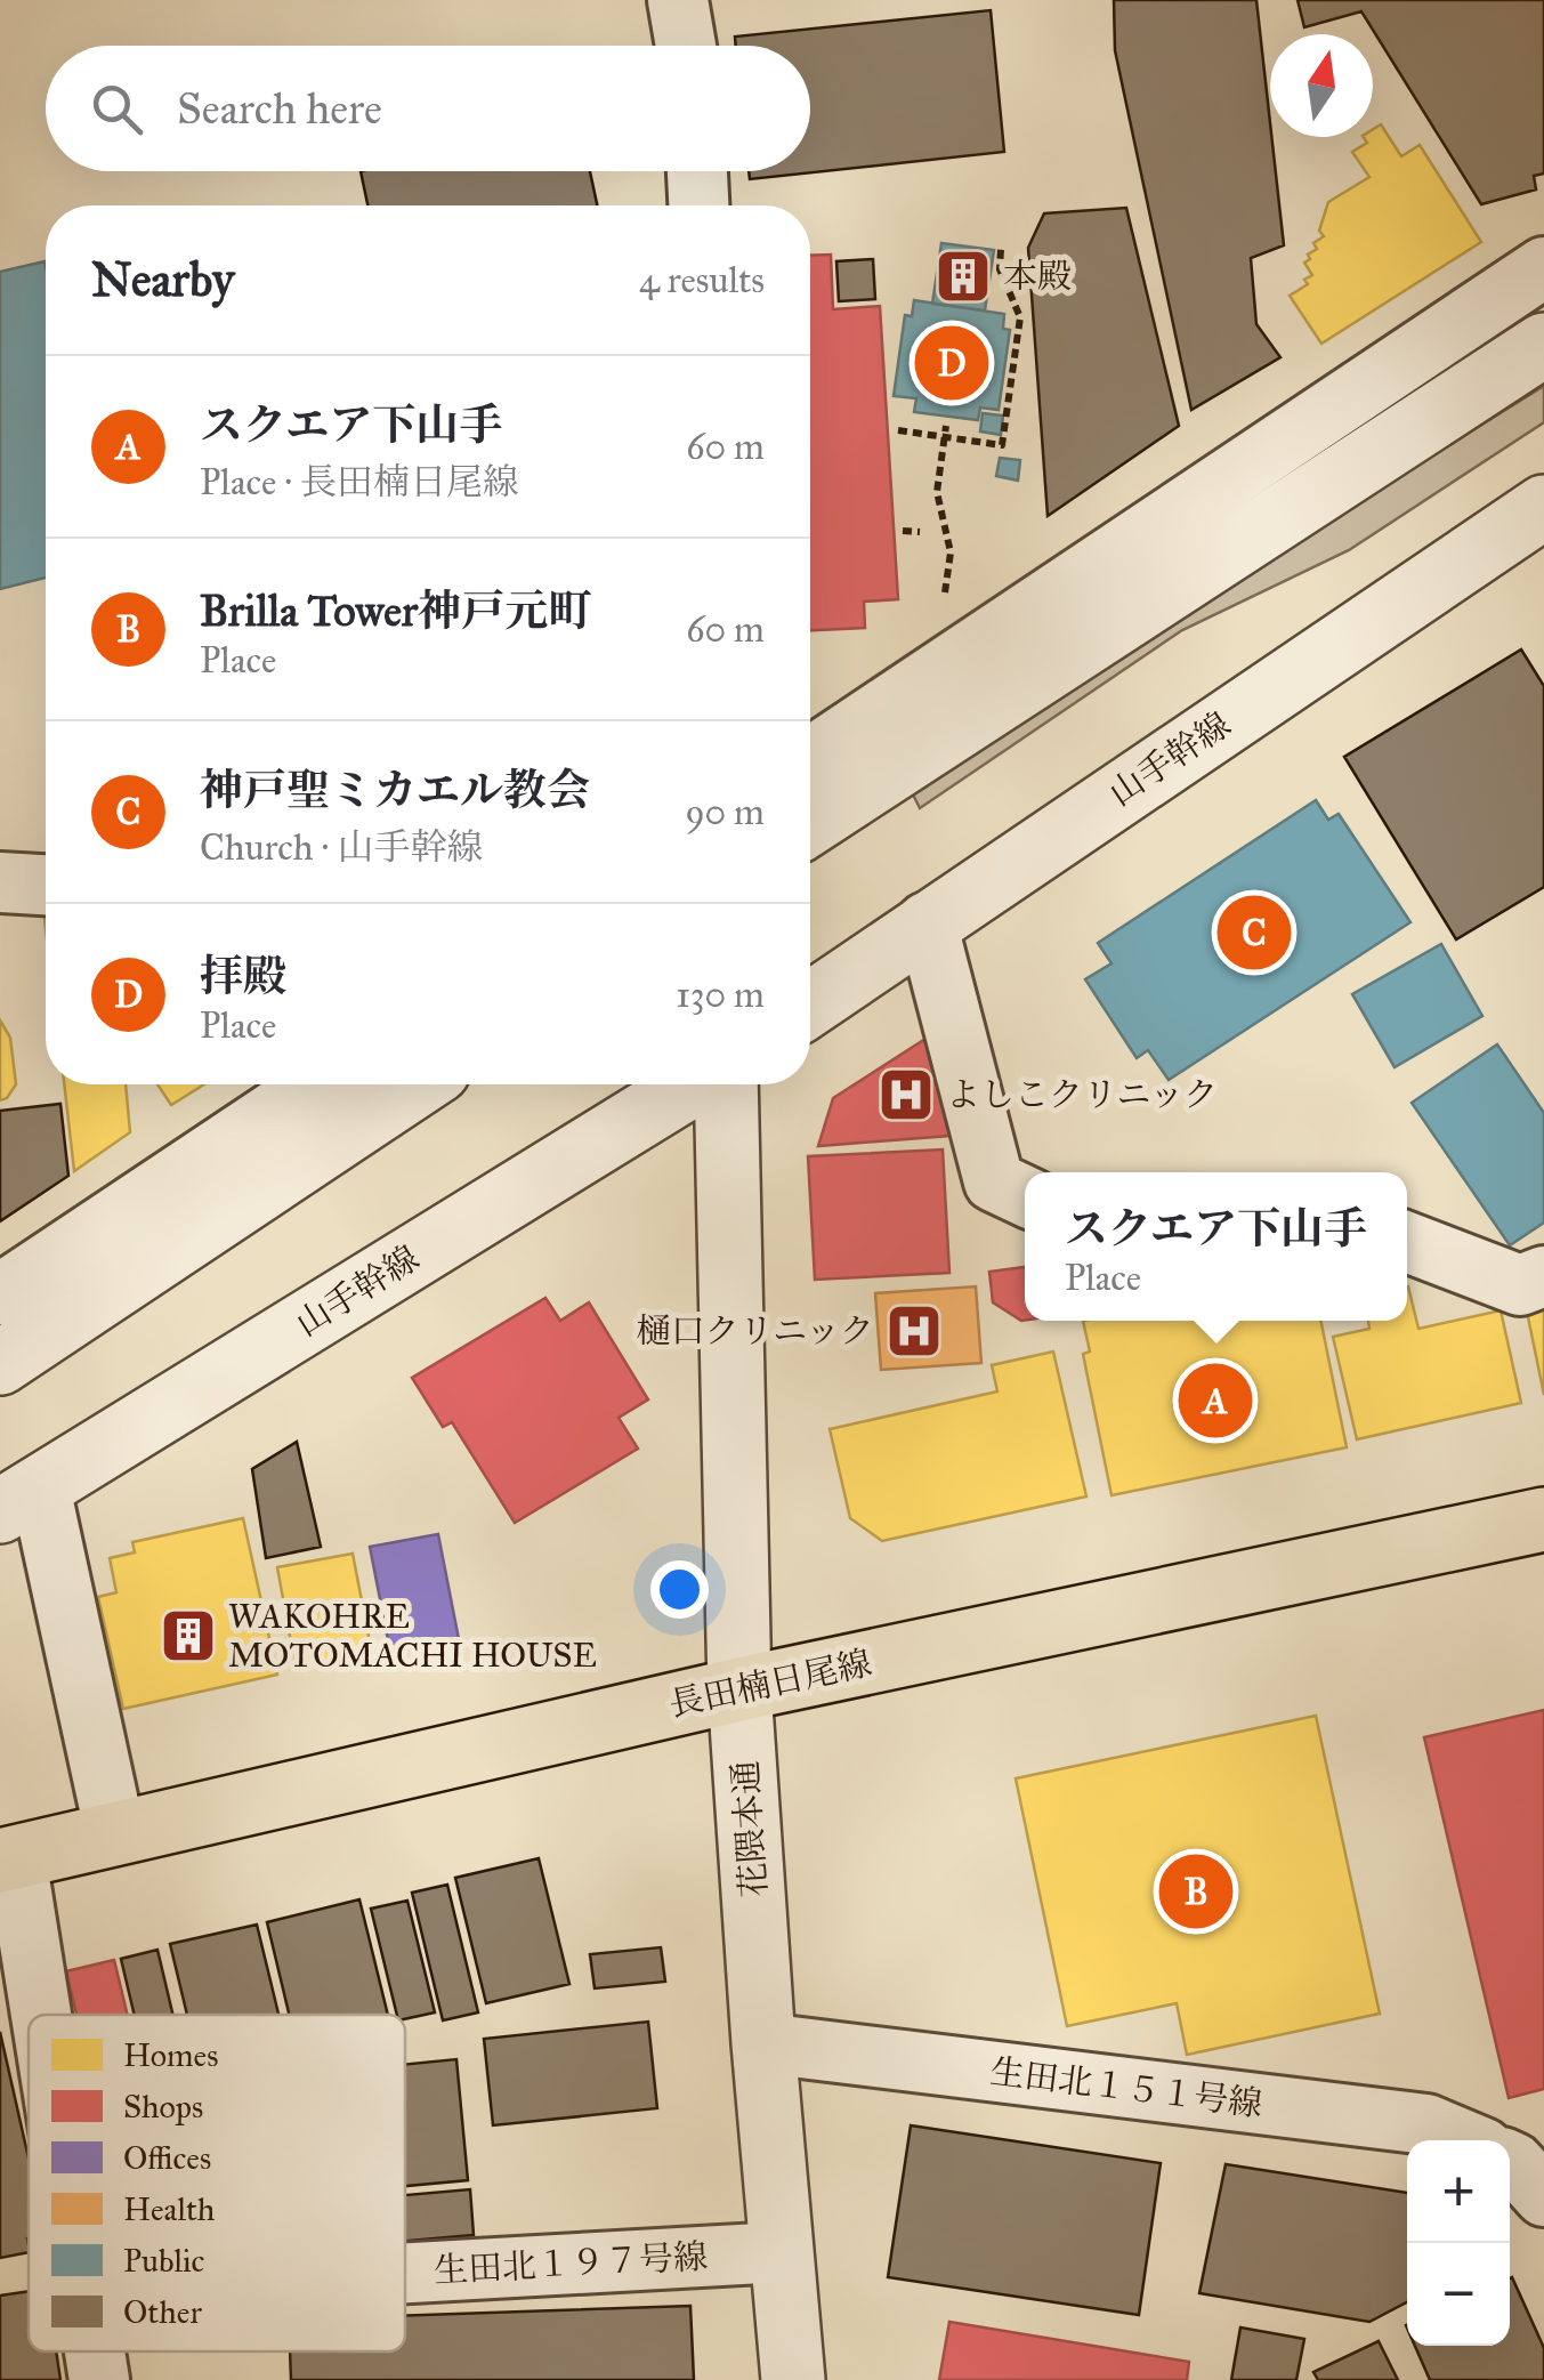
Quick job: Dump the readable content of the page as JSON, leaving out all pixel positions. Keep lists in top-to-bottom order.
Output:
{
  "streets": {
    "main road": ["長田楠日尾線"],
    "street": [
      "山手幹線",
      "花隈本通",
      "生田北１５１号線",
      "生田北１９７号線"
    ]
  },
  "crossings": [
    ["長田楠日尾線", "花隈本通"],
    ["花隈本通", "生田北１５１号線"],
    ["花隈本通", "生田北１９７号線"]
  ],
  "places": {
    "building": ["本殿", "WAKOHRE MOTOMACHI HOUSE"],
    "hospital": ["よしこクリニック", "樋口クリニック"]
  },
  "legend": [
    "Homes",
    "Shops",
    "Offices",
    "Health",
    "Public",
    "Other"
  ],
  "north": "top",
  "page": {
    "search": "Search here",
    "heading": ["Nearby", "4 results"],
    "pins": [
      "D",
      "C",
      "A",
      "B"
    ],
    "list": [
      {
        "mark": "A",
        "name": "スクエア下山手",
        "note": "Place · 長田楠日尾線",
        "value": "60 m"
      },
      {
        "mark": "B",
        "name": "Brilla Tower神戸元町",
        "note": "Place",
        "value": "60 m"
      },
      {
        "mark": "C",
        "name": "神戸聖ミカエル教会",
        "note": "Church · 山手幹線",
        "value": "90 m"
      },
      {
        "mark": "D",
        "name": "拝殿",
        "note": "Place",
        "value": "130 m"
      }
    ],
    "popup": ["スクエア下山手", "Place"],
    "map_buttons": ["+", "−"]
  }
}
